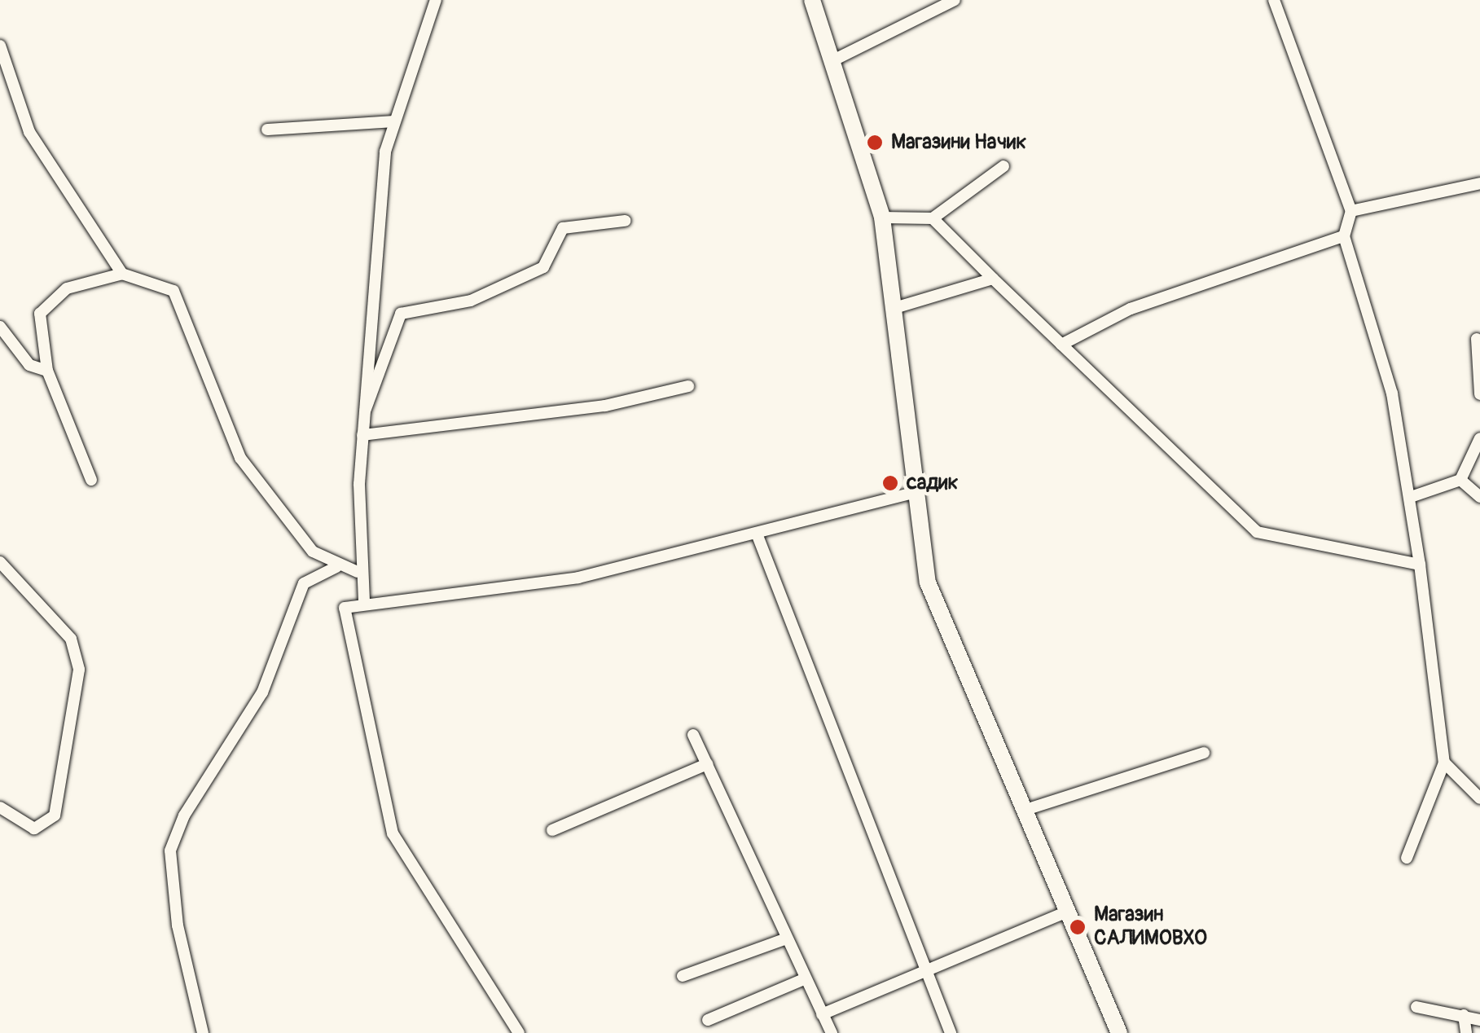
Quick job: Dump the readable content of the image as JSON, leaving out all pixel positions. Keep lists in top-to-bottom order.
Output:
{
  "places": ["Магазини Начик", "садик", "Магазин САЛИМОВХО"]
}
